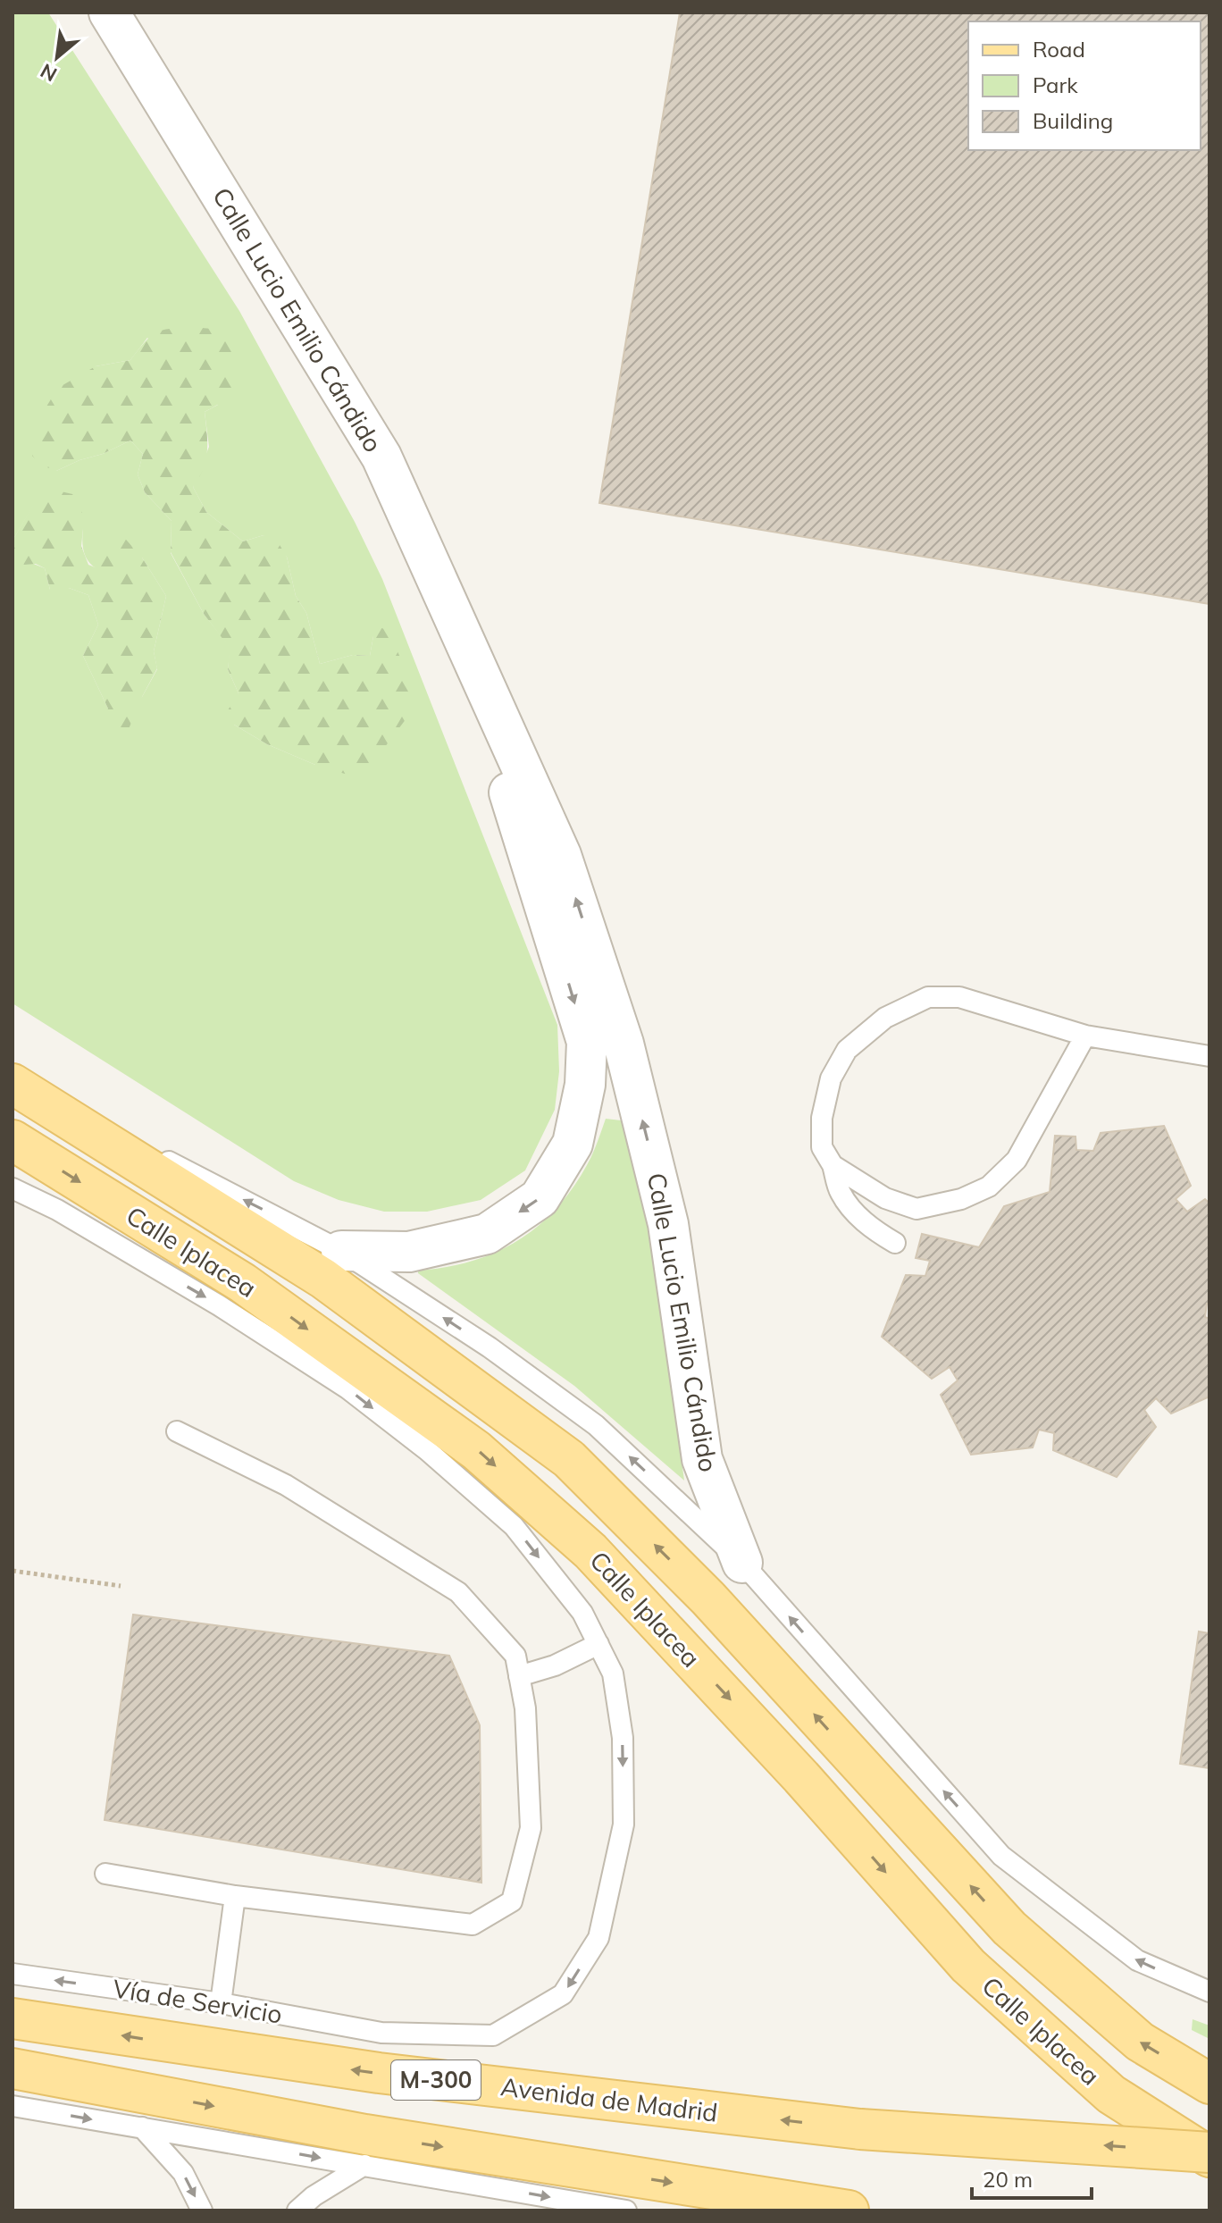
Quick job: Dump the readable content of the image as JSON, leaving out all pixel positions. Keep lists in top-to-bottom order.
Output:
{
  "streets": {
    "main road": ["Calle Iplacea", "M-300", "Avenida de Madrid"],
    "street": ["Calle Lucio Emilio Cándido"],
    "lane": ["Vía de Servicio"]
  },
  "crossings": [
    ["Calle Iplacea", "Avenida de Madrid"]
  ],
  "legend": ["Road", "Park", "Building"],
  "scale_bar": "20 m",
  "north": "bottom left"
}
